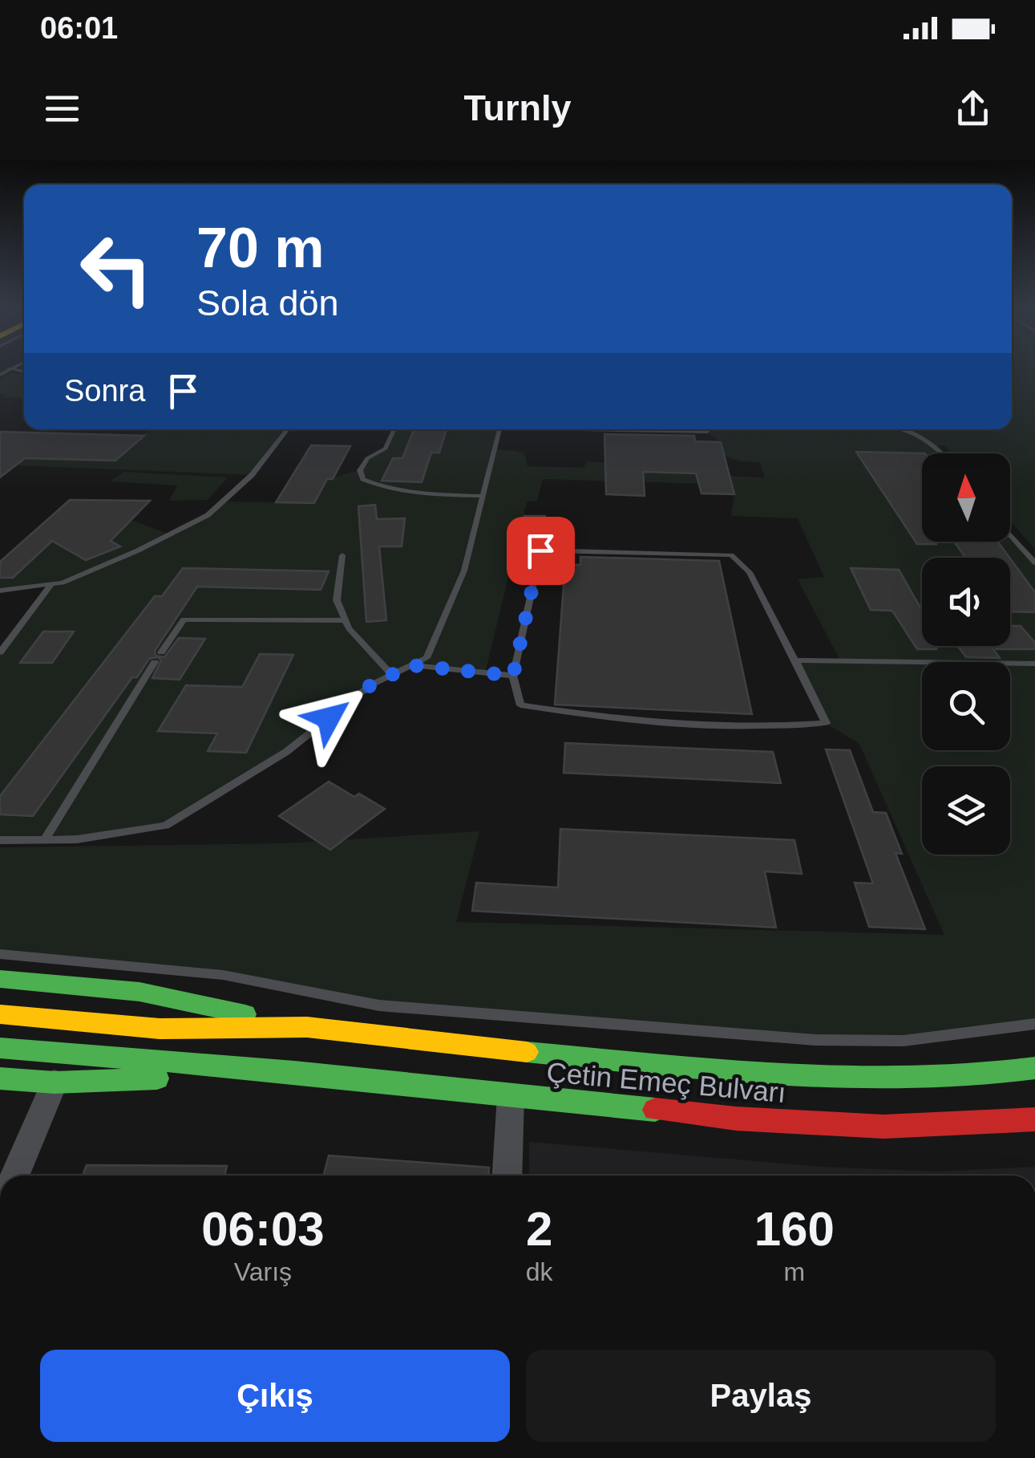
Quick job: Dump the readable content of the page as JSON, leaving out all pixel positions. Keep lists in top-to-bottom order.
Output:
{
  "streets": {
    "main road": ["Çetin Emeç Bulvarı"]
  },
  "north": "top",
  "page": {
    "status": "06:01",
    "header": "Turnly",
    "turn": ["70 m", "Sola dön"],
    "then": "Sonra",
    "eta": [
      "06:03",
      "Varış",
      "2",
      "dk",
      "160",
      "m"
    ],
    "buttons": ["Çıkış", "Paylaş"]
  }
}
